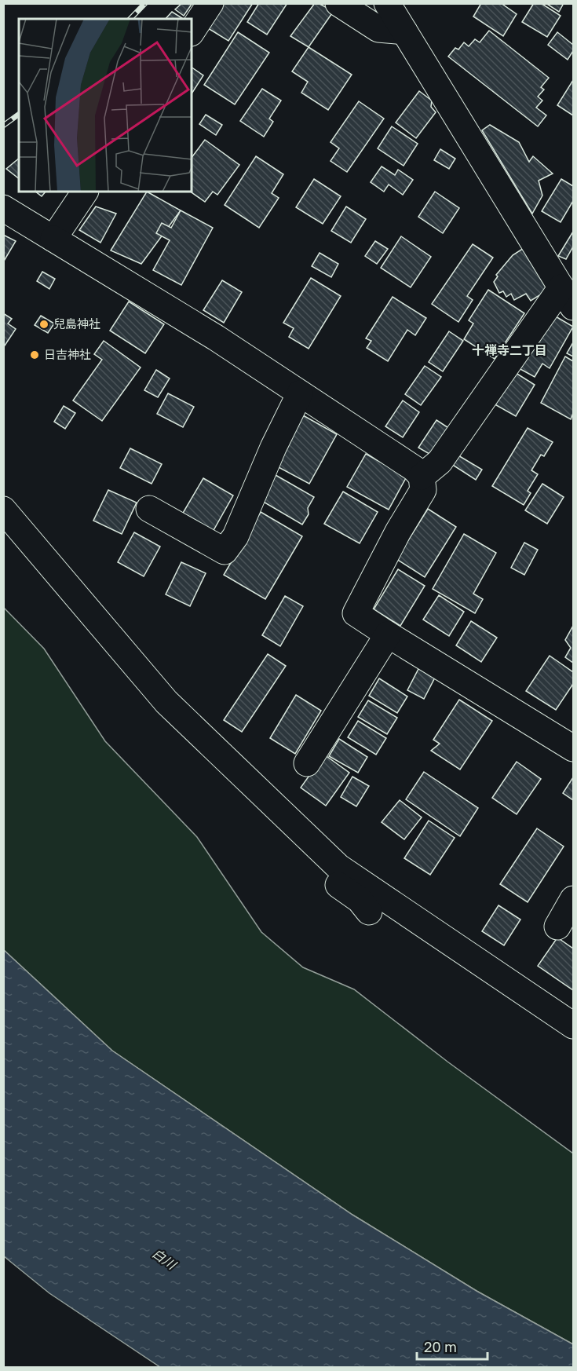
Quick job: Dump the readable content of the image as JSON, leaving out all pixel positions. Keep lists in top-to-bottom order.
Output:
{
  "districts": ["十禅寺二丁目"],
  "water": ["白川"],
  "places": ["兒島神社", "日吉神社"],
  "scale_bar": "20 m"
}
